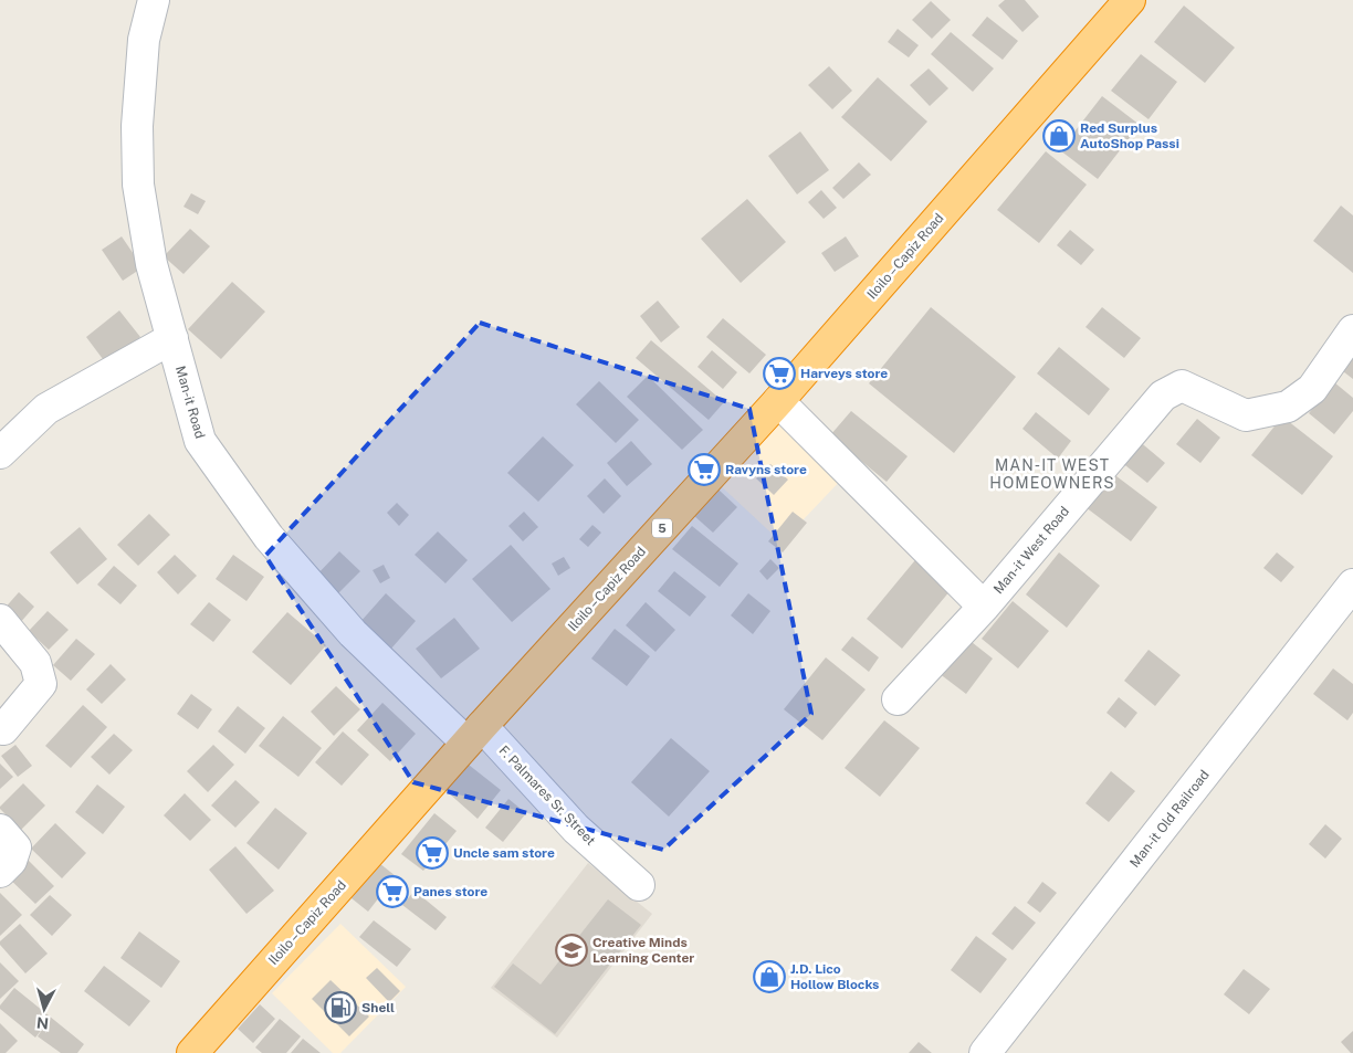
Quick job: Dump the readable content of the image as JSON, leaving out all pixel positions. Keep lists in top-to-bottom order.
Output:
{
  "streets": {
    "highway": ["Iloilo – Capiz Road", "5"],
    "street": [
      "Man-it Road",
      "Man-it West Road",
      "F. Palmares Sr. Street",
      "Man-it Old Railroad"
    ]
  },
  "crossings": [
    ["Iloilo – Capiz Road", "Man-it Road"],
    ["Iloilo – Capiz Road", "Man-it West Road"],
    ["Iloilo – Capiz Road", "F. Palmares Sr. Street"],
    ["Man-it Road", "F. Palmares Sr. Street"]
  ],
  "districts": ["MAN-IT WEST HOMEOWNERS"],
  "places": {
    "shop": ["Red Surplus AutoShop Passi", "J.D. Lico Hollow Blocks"],
    "supermarket": [
      "Harveys store",
      "Ravyns store",
      "Uncle sam store",
      "Panes store"
    ],
    "school or university": ["Creative Minds Learning Center"],
    "fuel station": ["Shell"]
  },
  "north": "bottom"
}
